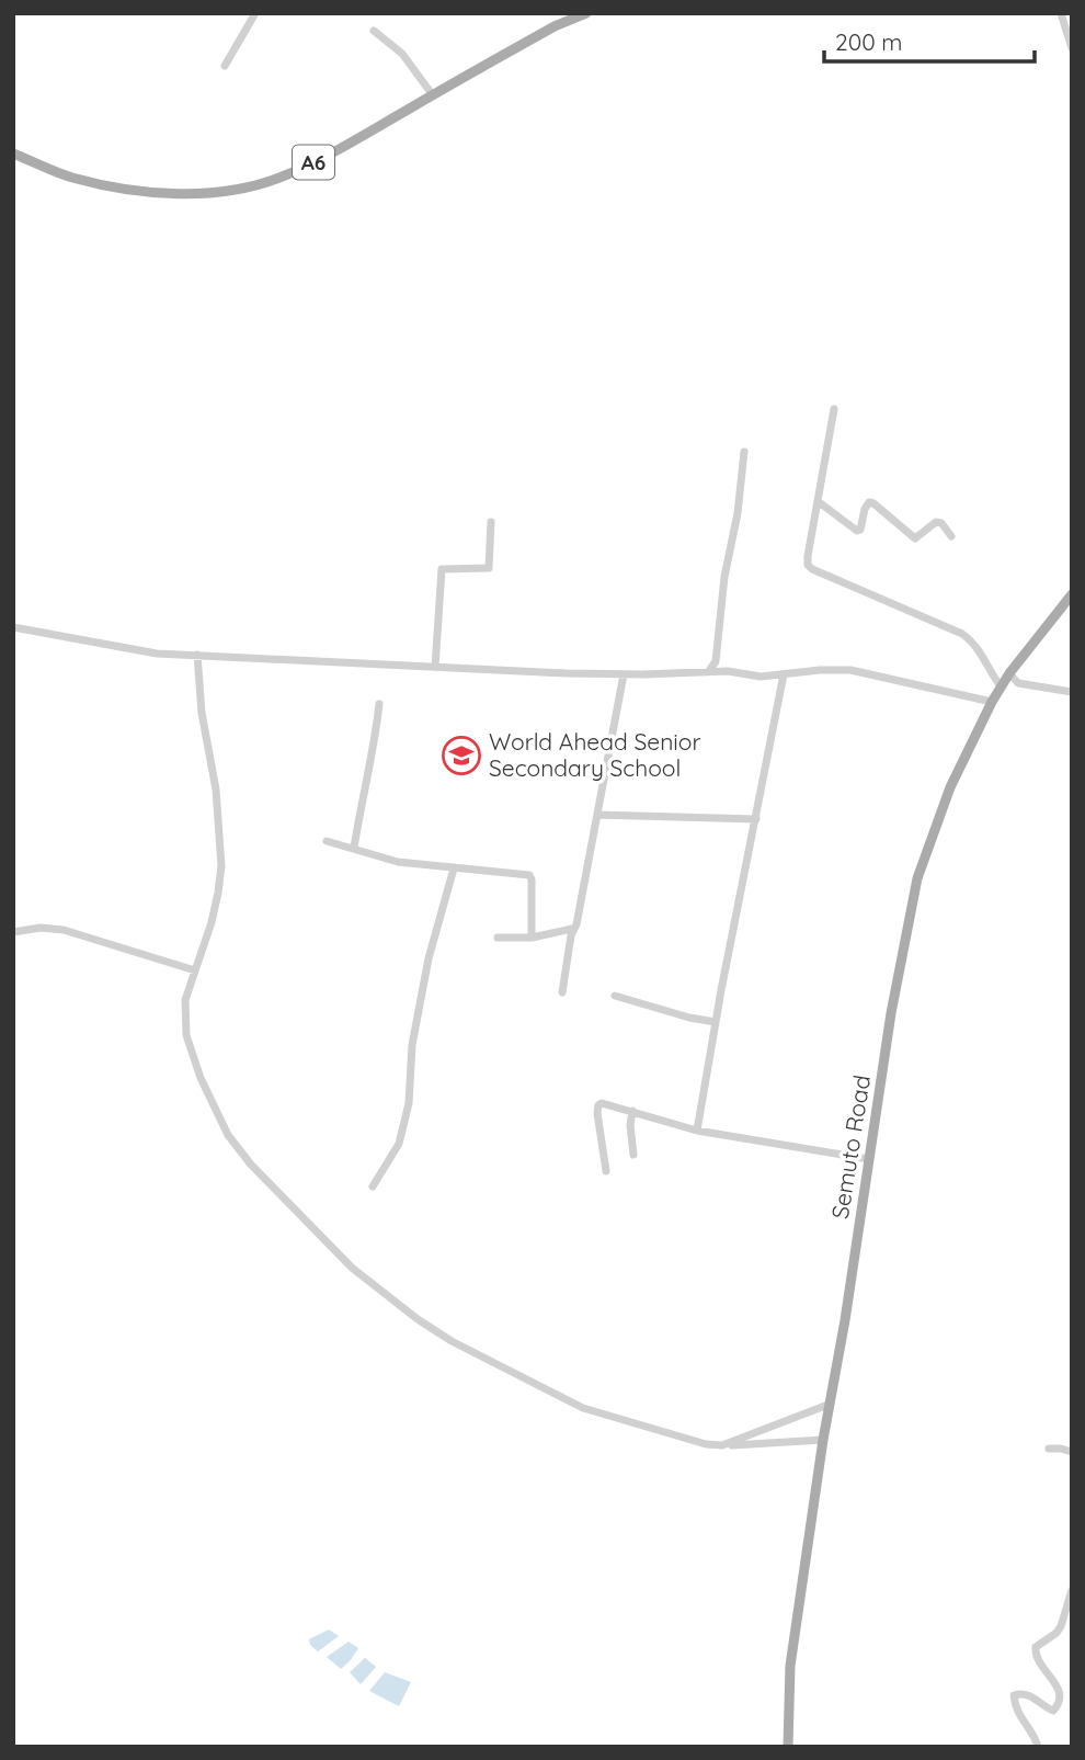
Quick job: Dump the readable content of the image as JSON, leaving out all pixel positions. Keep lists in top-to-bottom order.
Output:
{
  "streets": {
    "main road": ["A6", "Semuto Road"]
  },
  "places": {
    "school or university": ["World Ahead Senior Secondary School"]
  },
  "scale_bar": "200 m"
}
